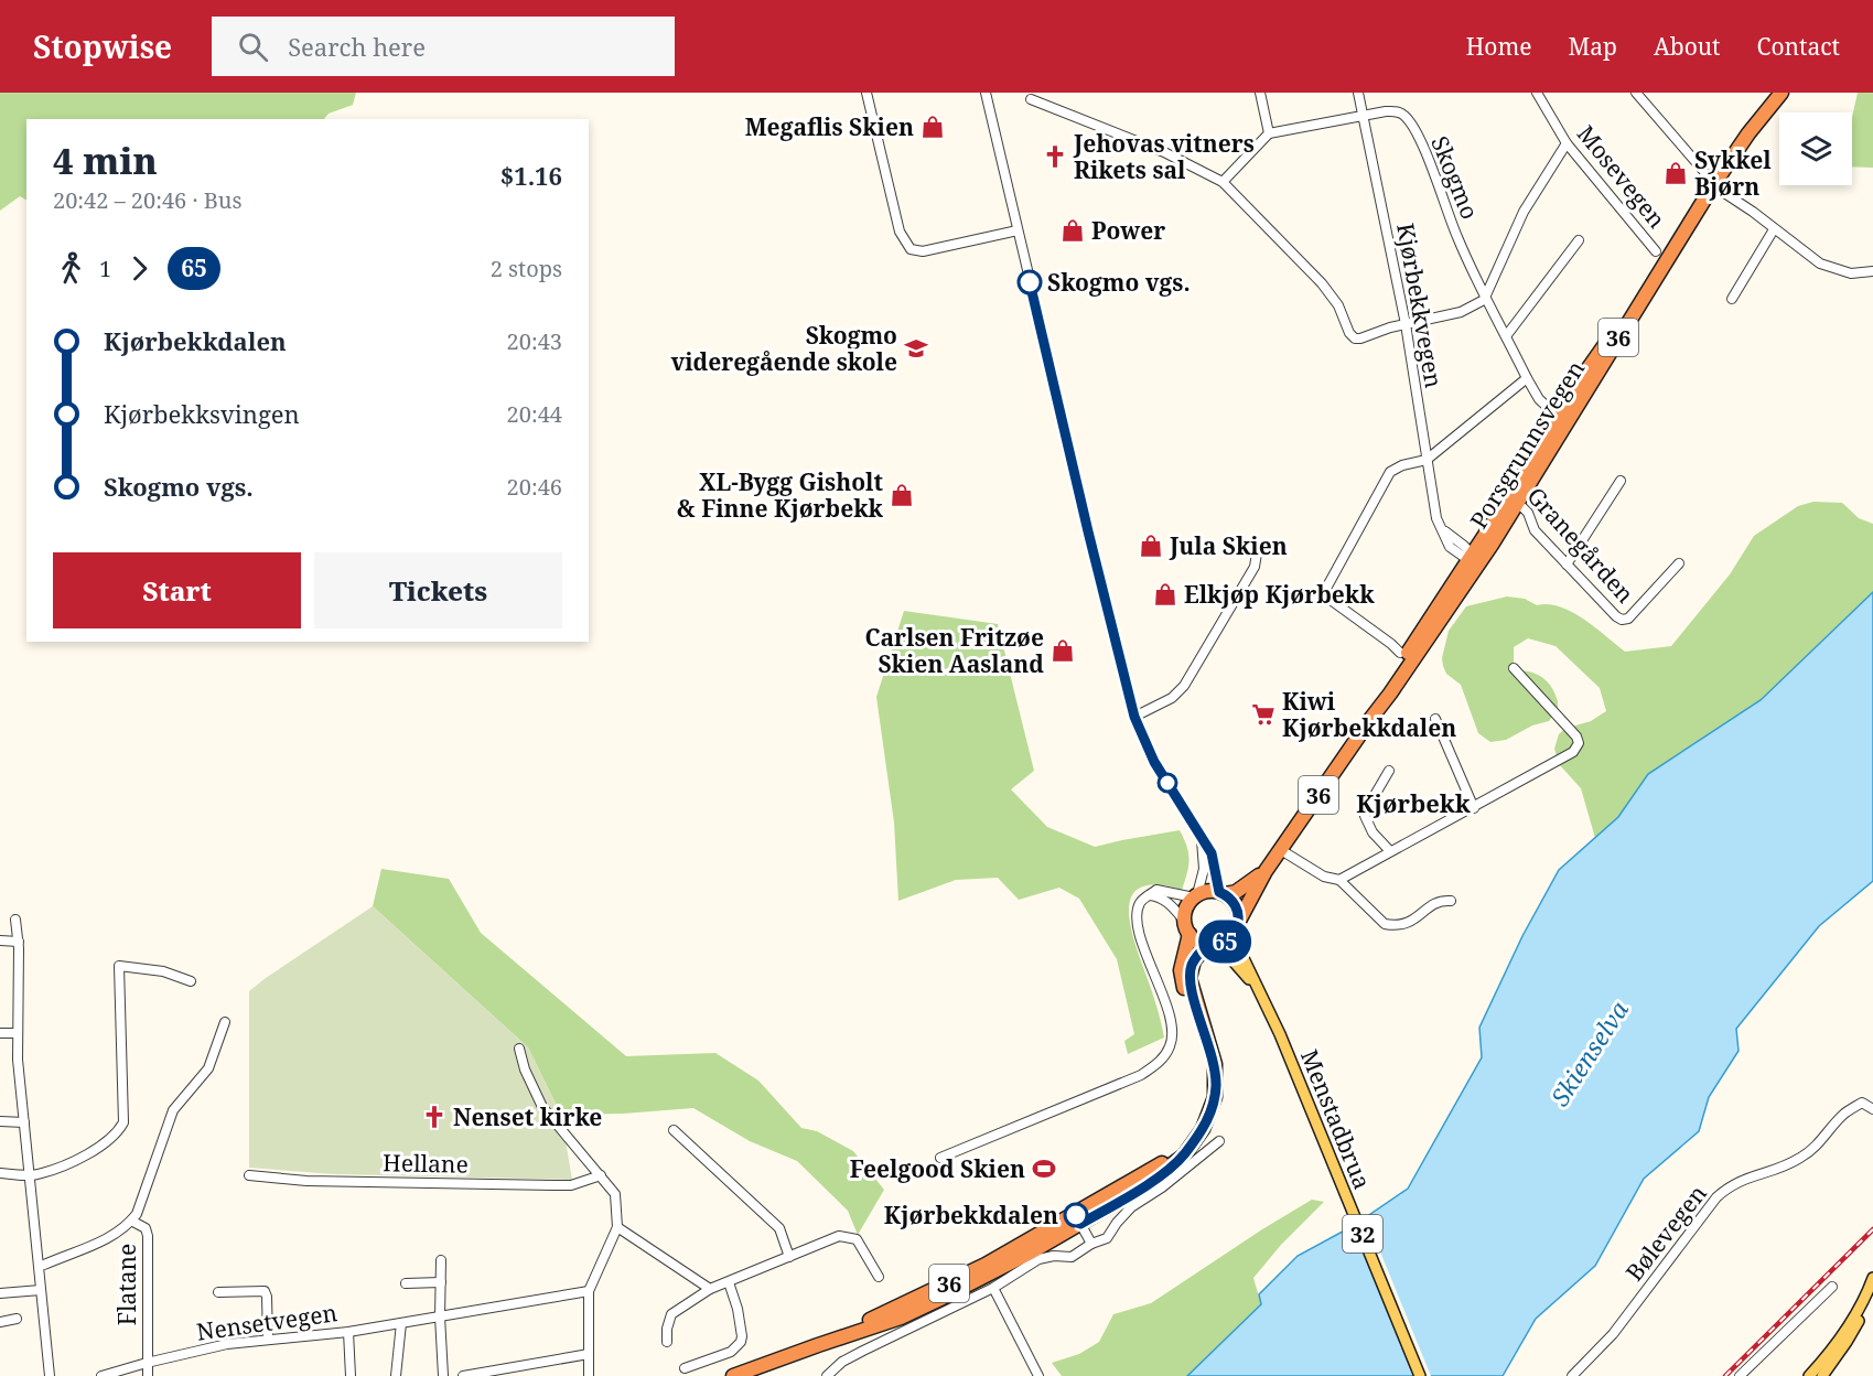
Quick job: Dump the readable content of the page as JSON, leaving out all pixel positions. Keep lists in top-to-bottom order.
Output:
{
  "streets": {
    "highway": ["36", "Porsgrunnsvegen"],
    "main road": ["Menstadbrua", "32"],
    "street": [
      "Mosevegen",
      "Skogmo",
      "Kjørbekkvegen",
      "Granegården",
      "Hellane",
      "Bølevegen",
      "Flatane",
      "Nensetvegen"
    ]
  },
  "crossings": [
    ["Skogmo", "Kjørbekkvegen"],
    ["Kjørbekkvegen", "Porsgrunnsvegen"],
    ["36", "Porsgrunnsvegen"],
    ["36", "Menstadbrua"],
    ["Porsgrunnsvegen", "Granegården"],
    ["Porsgrunnsvegen", "Menstadbrua"],
    ["Flatane", "Nensetvegen"]
  ],
  "districts": ["Kjørbekk"],
  "water": ["Skienselva"],
  "places": {
    "shop": [
      "Megaflis Skien",
      "Sykkel Bjørn",
      "Power",
      "XL-Bygg Gisholt & Finne Kjørbekk",
      "Jula Skien",
      "Elkjøp Kjørbekk",
      "Carlsen Fritzøe Skien Aasland"
    ],
    "church": ["Jehovas vitners Rikets sal", "Nenset kirke"],
    "other": ["Skogmo vgs.", "Kjørbekkdalen"],
    "school or university": ["Skogmo videregående skole"],
    "supermarket": ["Kiwi Kjørbekkdalen"],
    "sports": ["Feelgood Skien"]
  },
  "lines": ["bus line 65"],
  "page": {
    "header": "Stopwise",
    "search": "Search here",
    "nav": [
      "Home",
      "Map",
      "About",
      "Contact"
    ],
    "on_map": "65",
    "heading": ["4 min", "20:42 – 20:46 · Bus", "$1.16"],
    "legs": ["1", "65", "2 stops"],
    "list": [
      {
        "name": "Kjørbekkdalen",
        "value": "20:43"
      },
      {
        "name": "Kjørbekksvingen",
        "value": "20:44"
      },
      {
        "name": "Skogmo vgs.",
        "value": "20:46"
      }
    ],
    "buttons": ["Start", "Tickets"]
  }
}
